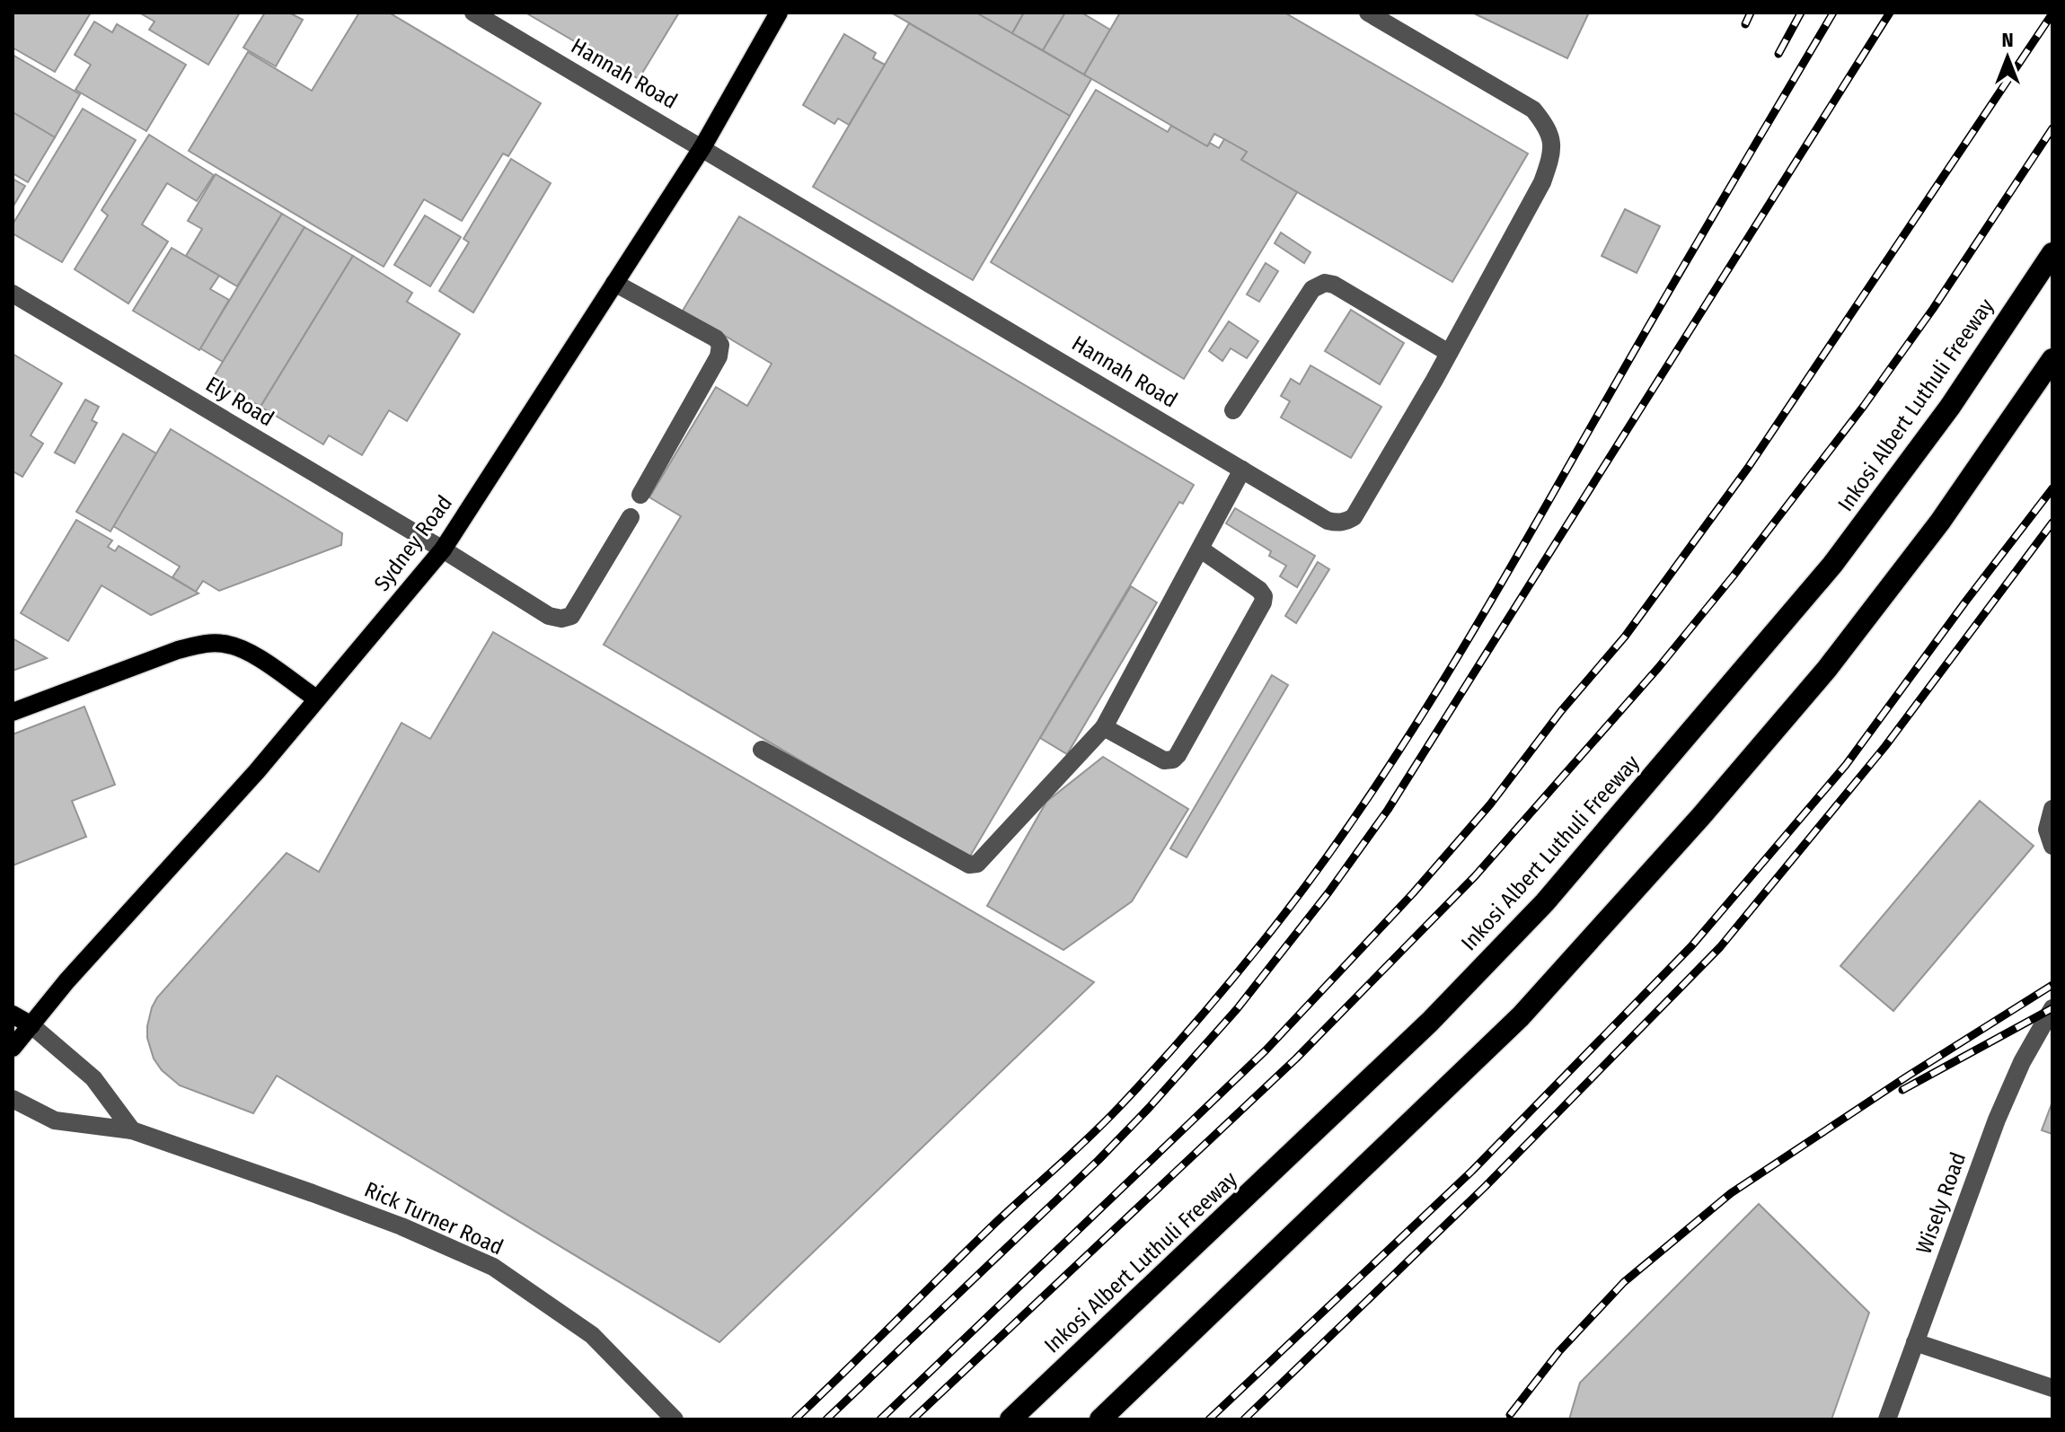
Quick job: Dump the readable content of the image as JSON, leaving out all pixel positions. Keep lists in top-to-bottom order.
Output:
{
  "streets": {
    "highway": ["Inkosi Albert Luthuli Freeway"],
    "main road": ["Sydney Road"],
    "street": [
      "Hannah Road",
      "Ely Road",
      "Wisely Road",
      "Rick Turner Road"
    ]
  },
  "crossings": [
    ["Hannah Road", "Sydney Road"],
    ["Ely Road", "Sydney Road"]
  ],
  "north": "top"
}
